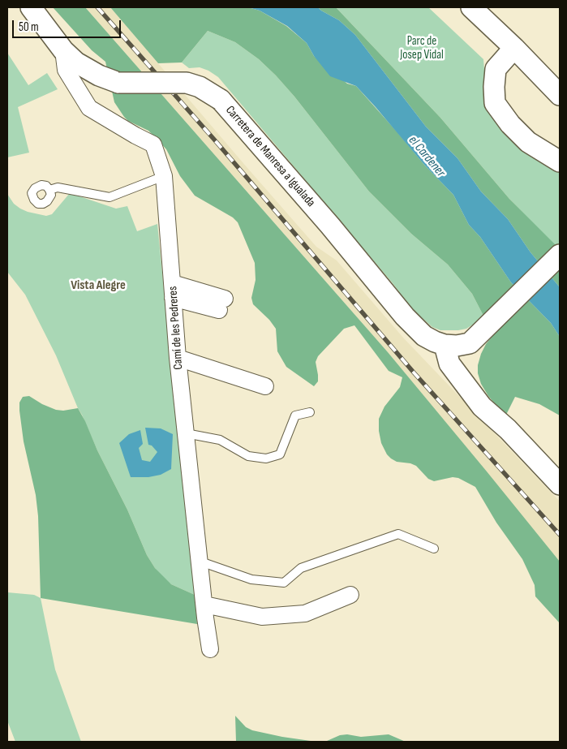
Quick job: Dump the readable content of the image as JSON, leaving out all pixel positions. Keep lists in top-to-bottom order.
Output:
{
  "streets": {
    "street": ["Carretera de Manresa a Igualada", "Camí de les Pedreres"]
  },
  "crossings": [
    ["Carretera de Manresa a Igualada", "Camí de les Pedreres"]
  ],
  "districts": ["Vista Alegre"],
  "water": ["el Cardener"],
  "parks": ["Parc de Josep Vidal"],
  "scale_bar": "50 m"
}
